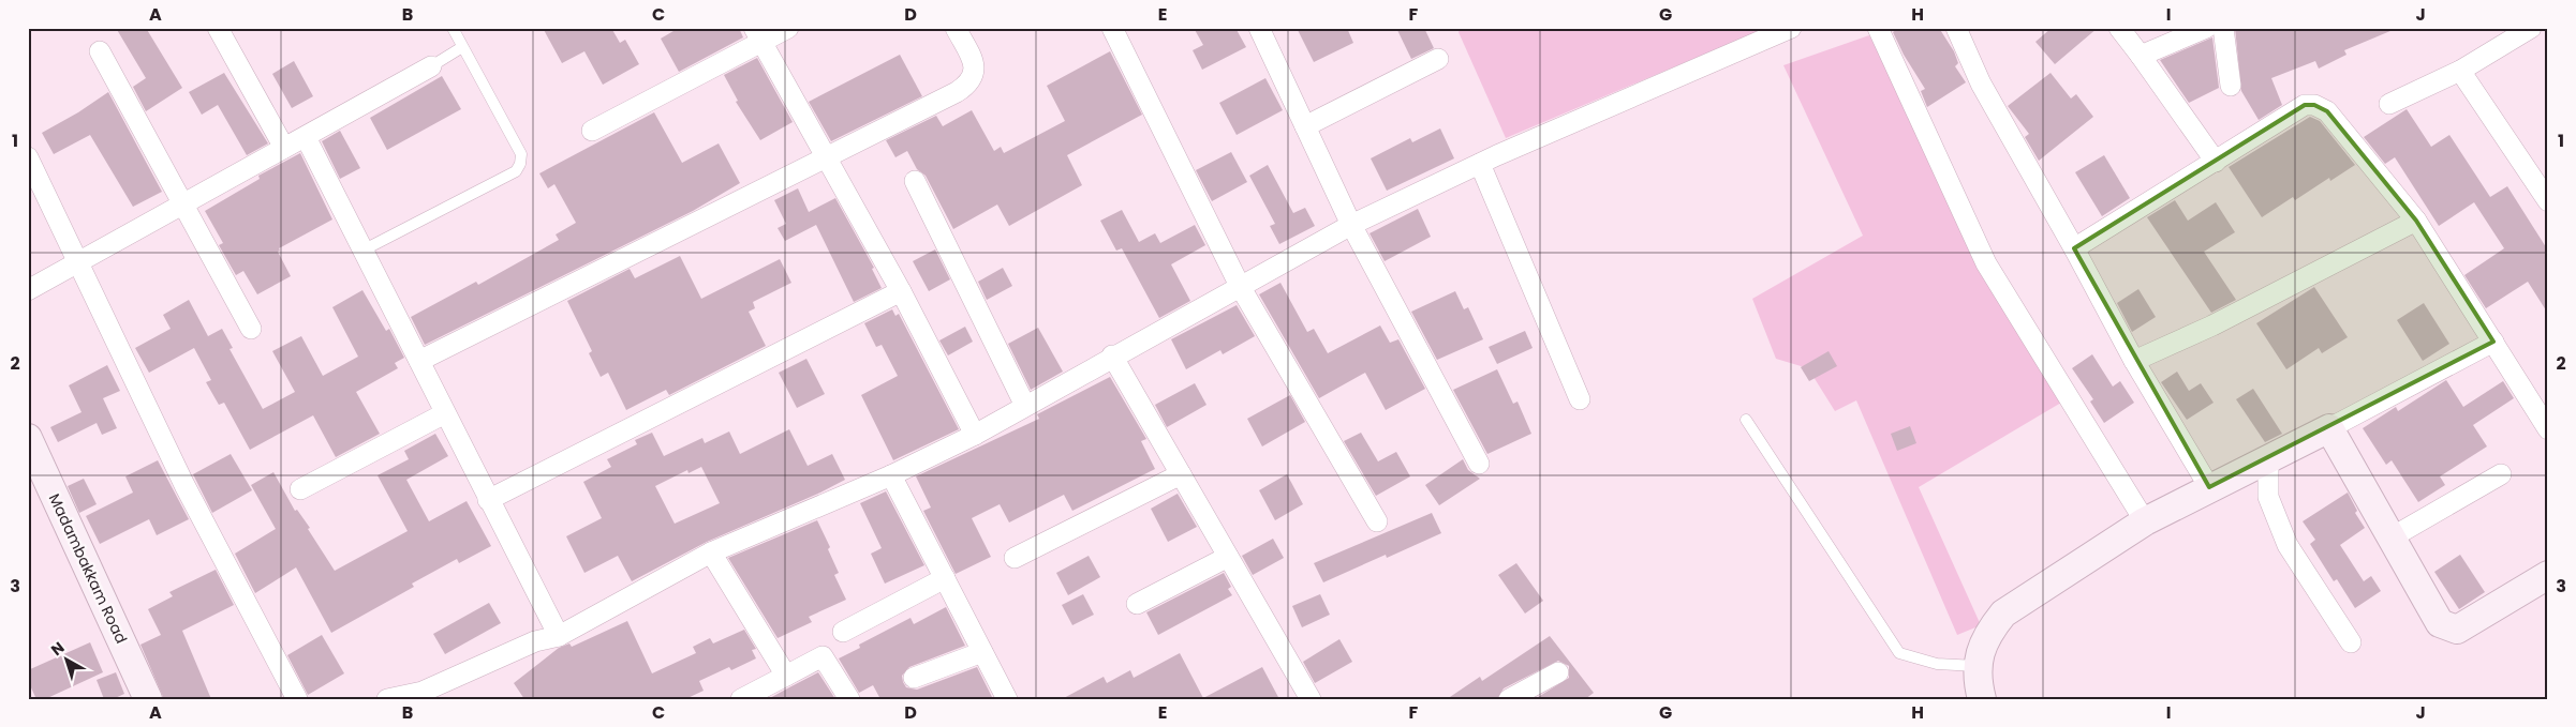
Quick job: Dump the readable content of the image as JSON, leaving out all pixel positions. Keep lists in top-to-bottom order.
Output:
{
  "streets": {
    "street": ["Madambakkam Road"]
  },
  "north": "top left",
  "grid": {
    "columns": [
      "A",
      "B",
      "C",
      "D",
      "E",
      "F",
      "G",
      "H",
      "I",
      "J"
    ],
    "rows": ["1", "2", "3"]
  }
}
